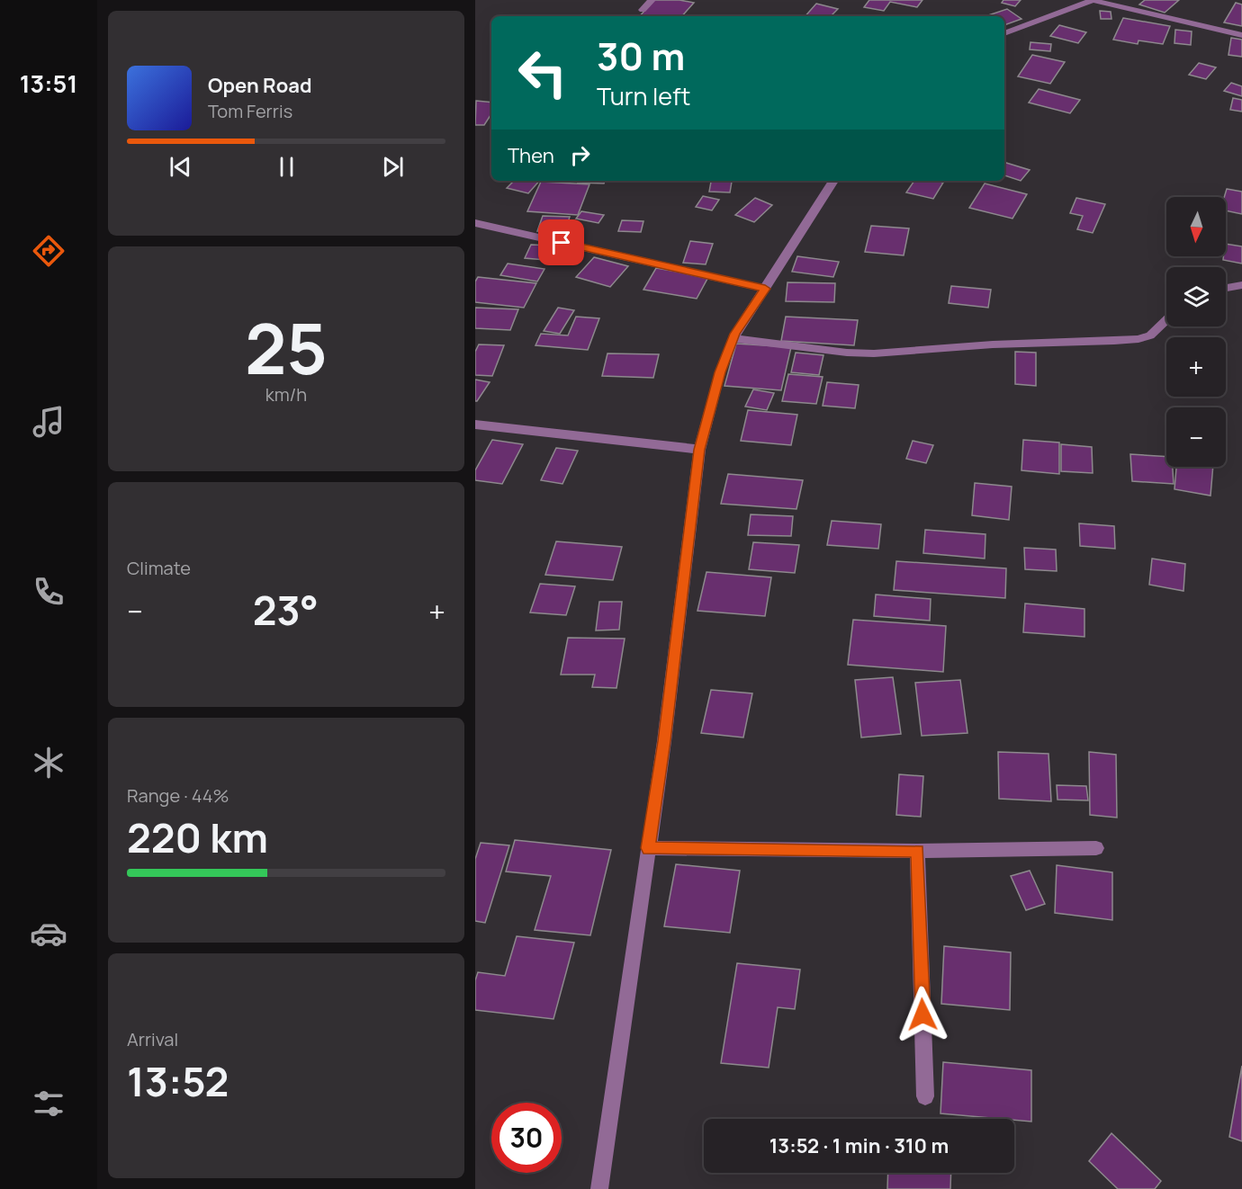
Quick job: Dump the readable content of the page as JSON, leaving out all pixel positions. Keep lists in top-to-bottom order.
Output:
{
  "north": "bottom",
  "page": {
    "tabs": "13:51",
    "turn": ["30 m", "Turn left"],
    "song": ["Open Road", "Tom Ferris"],
    "then": "Then",
    "map_buttons": ["+", "−"],
    "tile": [
      ["25", "km/h"],
      "Climate",
      ["Range · 44%", "220 km"],
      ["Arrival", "13:52"]
    ],
    "heat": ["−", "23°", "+"],
    "limit": "30",
    "trip": "13:52 · 1 min · 310 m"
  }
}
